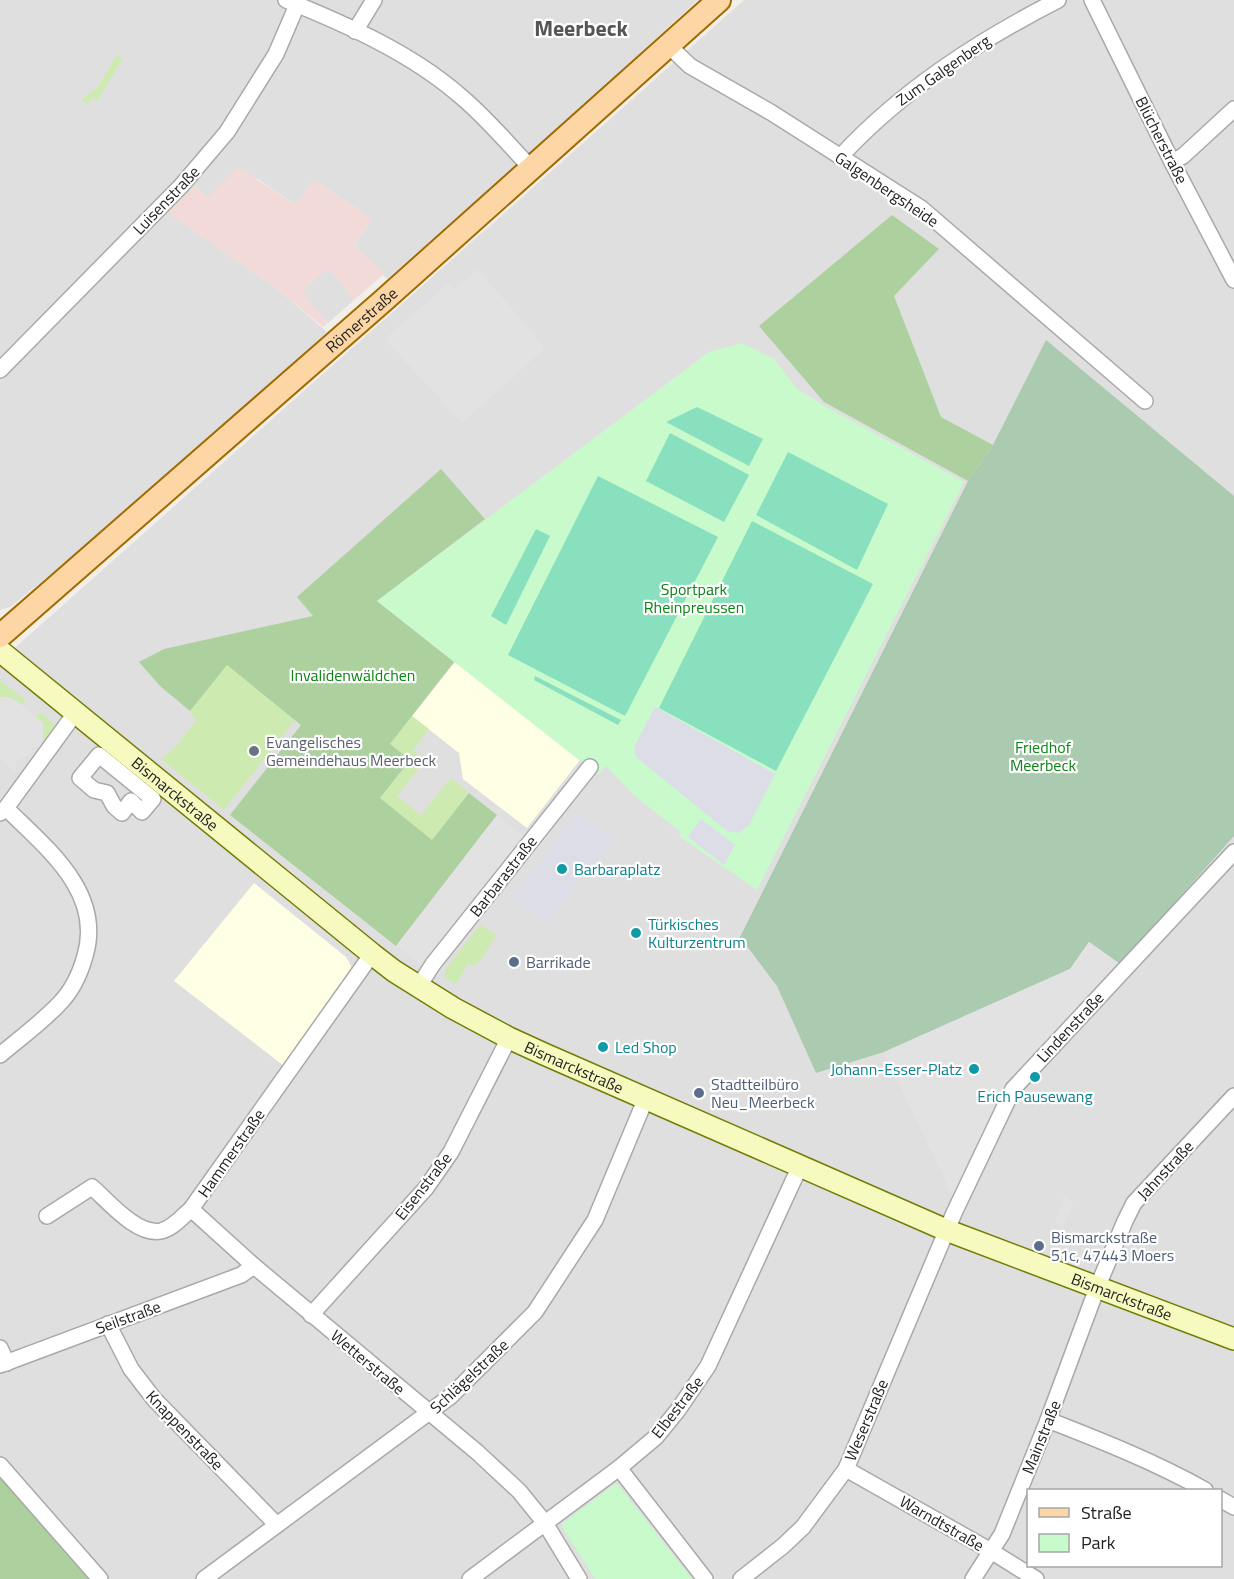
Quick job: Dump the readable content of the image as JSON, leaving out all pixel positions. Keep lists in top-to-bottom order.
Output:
{
  "streets": {
    "main road": ["Römerstraße", "Bismarckstraße"],
    "street": [
      "Zum Galgenberg",
      "Blücherstraße",
      "Galgenbergsheide",
      "Luisenstraße",
      "Barbarastraße",
      "Lindenstraße",
      "Hammerstraße",
      "Jahnstraße",
      "Eisenstraße",
      "Seilstraße",
      "Wetterstraße",
      "Schlägelstraße",
      "Elbestraße",
      "Weserstraße",
      "Knappenstraße",
      "Mainstraße",
      "Warndtstraße"
    ]
  },
  "crossings": [
    ["Zum Galgenberg", "Galgenbergsheide"],
    ["Galgenbergsheide", "Römerstraße"],
    ["Bismarckstraße", "Barbarastraße"],
    ["Bismarckstraße", "Lindenstraße"],
    ["Bismarckstraße", "Hammerstraße"],
    ["Bismarckstraße", "Jahnstraße"],
    ["Bismarckstraße", "Eisenstraße"],
    ["Bismarckstraße", "Schlägelstraße"],
    ["Bismarckstraße", "Elbestraße"],
    ["Bismarckstraße", "Weserstraße"],
    ["Bismarckstraße", "Mainstraße"],
    ["Lindenstraße", "Weserstraße"],
    ["Hammerstraße", "Wetterstraße"],
    ["Jahnstraße", "Mainstraße"],
    ["Eisenstraße", "Wetterstraße"],
    ["Seilstraße", "Wetterstraße"],
    ["Seilstraße", "Knappenstraße"],
    ["Wetterstraße", "Schlägelstraße"],
    ["Wetterstraße", "Elbestraße"],
    ["Schlägelstraße", "Knappenstraße"],
    ["Weserstraße", "Warndtstraße"],
    ["Mainstraße", "Warndtstraße"]
  ],
  "districts": ["Meerbeck"],
  "parks": ["Sportpark Rheinpreussen", "Invalidenwäldchen", "Friedhof Meerbeck"],
  "places": [
    "Evangelisches Gemeindehaus Meerbeck",
    "Barbaraplatz",
    "Türkisches Kulturzentrum",
    "Barrikade",
    "Led Shop",
    "Johann-Esser-Platz",
    "Erich Pausewang",
    "Stadtteilbüro Neu_Meerbeck",
    "Bismarckstraße 51c, 47443 Moers"
  ],
  "legend": ["Straße", "Park"]
}
